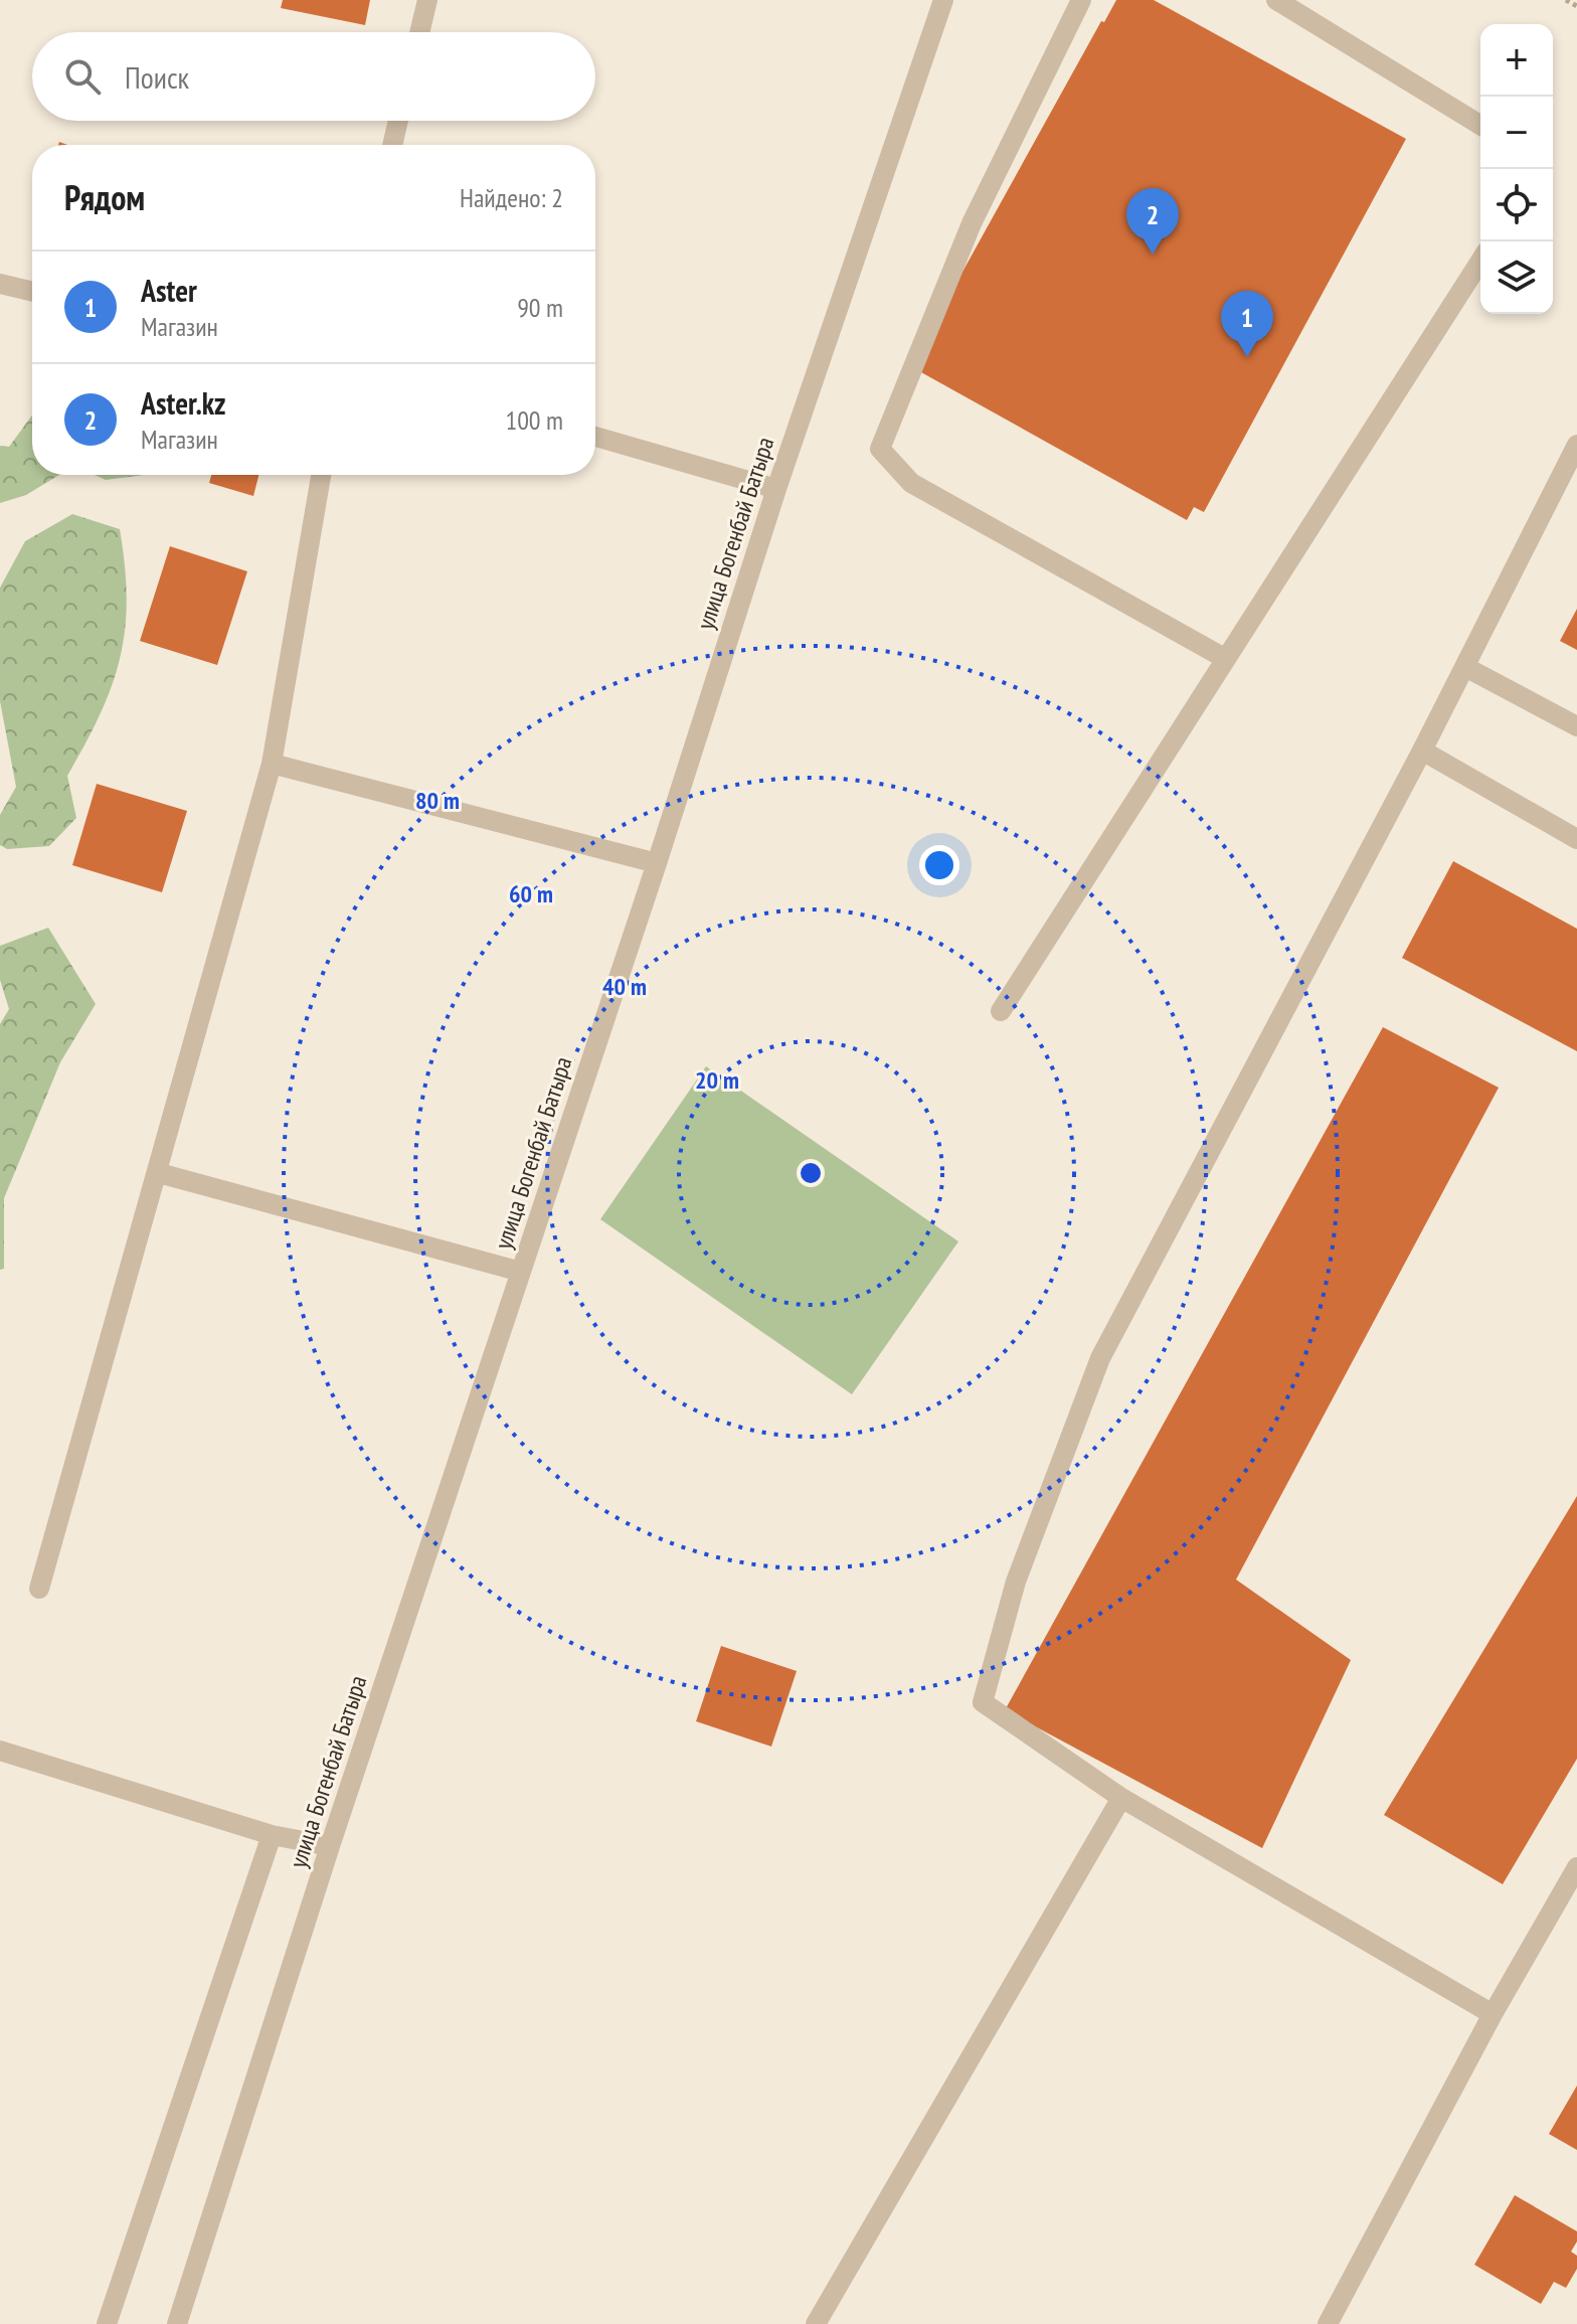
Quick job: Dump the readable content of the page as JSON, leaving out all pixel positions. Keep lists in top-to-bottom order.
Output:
{
  "streets": {
    "street": ["улица Богенбай Батыра"]
  },
  "page": {
    "map_buttons": ["+", "−"],
    "search": "Поиск",
    "heading": ["Рядом", "Найдено: 2"],
    "pins": ["2", "1"],
    "list": [
      {
        "mark": "1",
        "name": "Aster",
        "note": "Магазин",
        "value": "90 m"
      },
      {
        "mark": "2",
        "name": "Aster.kz",
        "note": "Магазин",
        "value": "100 m"
      }
    ]
  },
  "rings": [
    "80 m",
    "60 m",
    "40 m",
    "20 m"
  ]
}
